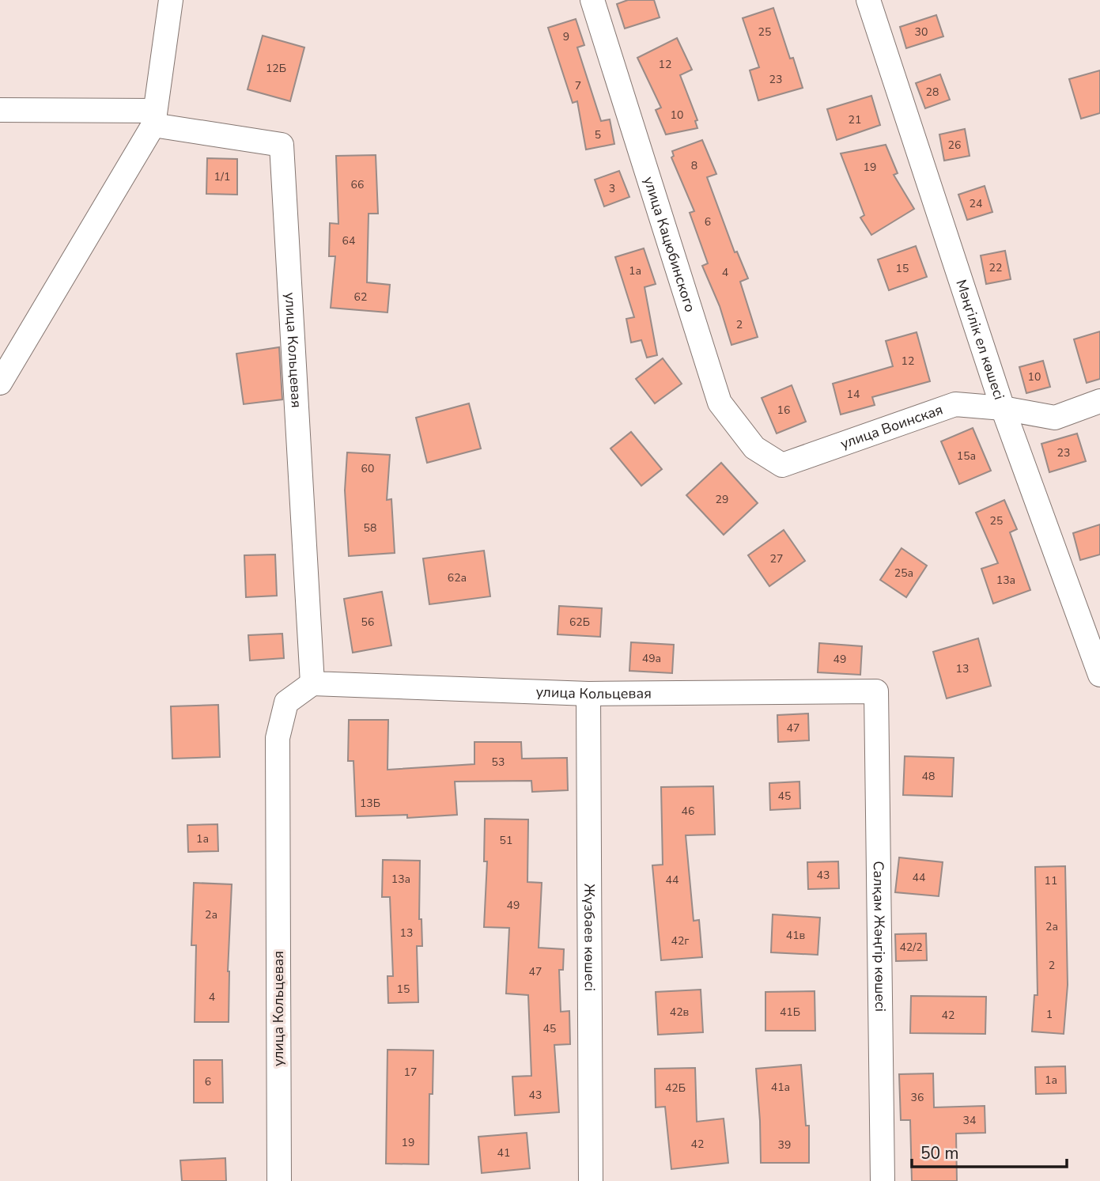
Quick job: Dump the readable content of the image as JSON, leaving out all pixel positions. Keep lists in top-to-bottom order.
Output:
{
  "streets": {
    "street": [
      "улица Кацюбинского",
      "Мәңгілік ел көшесі",
      "улица Кольцевая",
      "улица Воинская",
      "Салқам Жәңгір көшесі",
      "Жүзбаев көшесі"
    ]
  },
  "crossings": [
    ["улица Кацюбинского", "улица Воинская"],
    ["Мәңгілік ел көшесі", "улица Воинская"],
    ["улица Кольцевая", "Салқам Жәңгір көшесі"],
    ["улица Кольцевая", "Жүзбаев көшесі"]
  ],
  "house_numbers": [
    "25",
    "30",
    "9",
    "12",
    "12Б",
    "23",
    "7",
    "28",
    "10",
    "21",
    "5",
    "26",
    "8",
    "19",
    "1/1",
    "66",
    "3",
    "24",
    "6",
    "64",
    "22",
    "15",
    "1а",
    "4",
    "62",
    "2",
    "12",
    "10",
    "14",
    "16",
    "23",
    "15а",
    "60",
    "29",
    "25",
    "58",
    "27",
    "25а",
    "62а",
    "13а",
    "56",
    "62Б",
    "49а",
    "49",
    "13",
    "47",
    "53",
    "48",
    "45",
    "13Б",
    "46",
    "1а",
    "51",
    "43",
    "44",
    "13а",
    "44",
    "11",
    "49",
    "2а",
    "2а",
    "13",
    "41в",
    "42г",
    "42/2",
    "2",
    "47",
    "15",
    "4",
    "42в",
    "41Б",
    "1",
    "42",
    "45",
    "17",
    "1а",
    "6",
    "41а",
    "42Б",
    "43",
    "36",
    "34",
    "19",
    "42",
    "39",
    "41"
  ],
  "scale_bar": "50 m"
}
